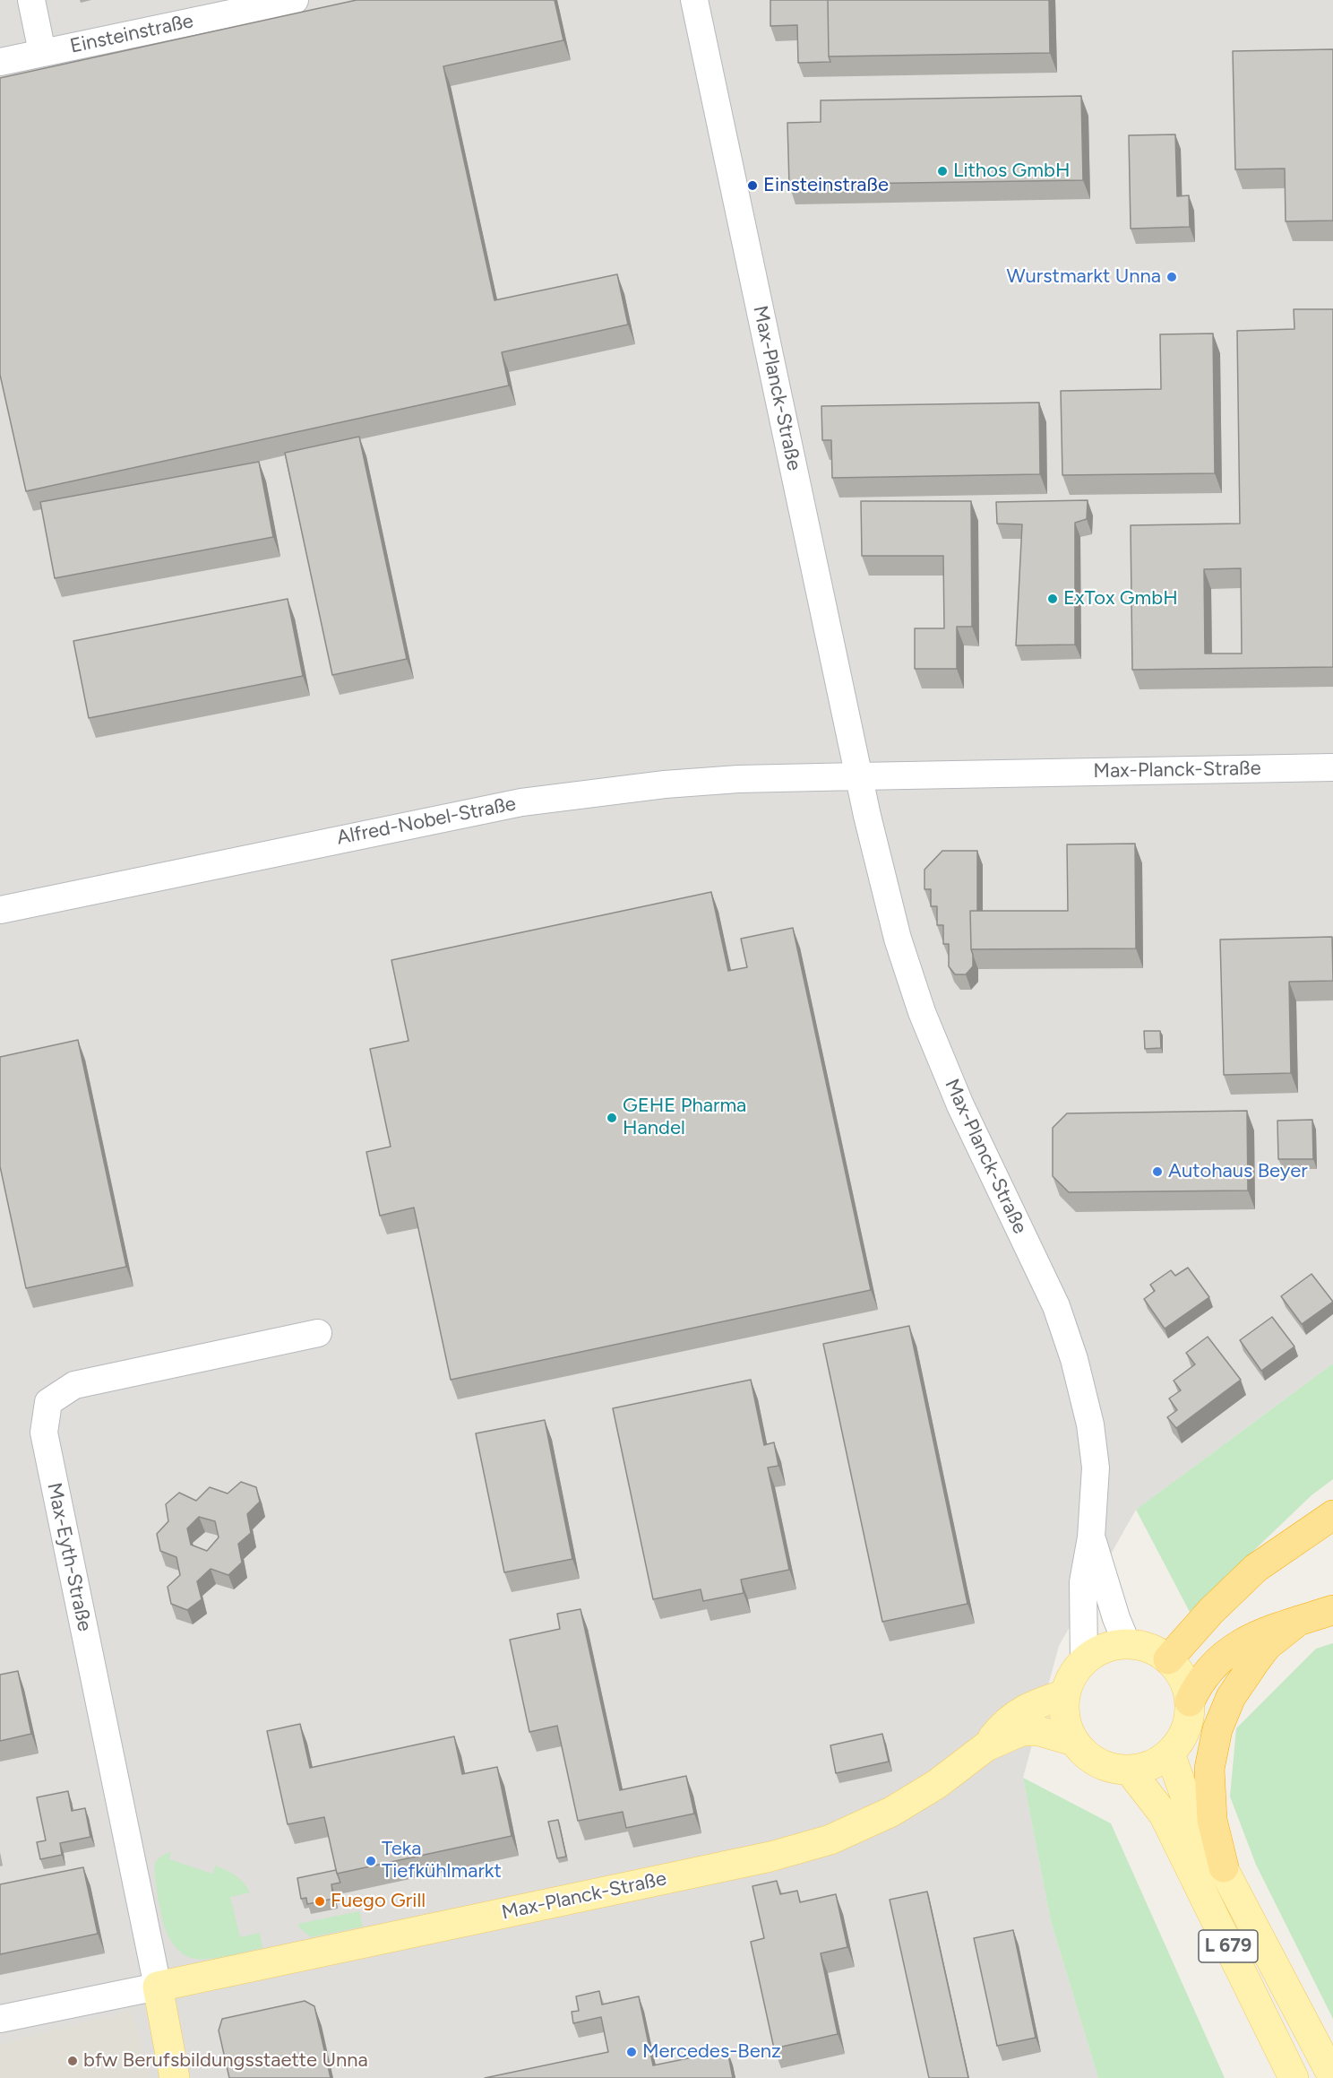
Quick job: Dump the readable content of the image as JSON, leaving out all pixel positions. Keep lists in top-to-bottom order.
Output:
{
  "streets": {
    "highway": ["L 679"],
    "main road": ["Max-Planck-Straße"],
    "street": ["Einsteinstraße", "Alfred-Nobel-Straße", "Max-Eyth-Straße"]
  },
  "crossings": [
    ["Max-Planck-Straße", "Alfred-Nobel-Straße"],
    ["Max-Planck-Straße", "Max-Eyth-Straße"],
    ["Max-Planck-Straße", "L 679"]
  ],
  "places": [
    "Lithos GmbH",
    "Einsteinstraße",
    "Wurstmarkt Unna",
    "ExTox GmbH",
    "GEHE Pharma Handel",
    "Autohaus Beyer",
    "Teka Tiefkühlmarkt",
    "Fuego Grill",
    "Mercedes-Benz",
    "bfw Berufsbildungsstaette Unna"
  ]
}
